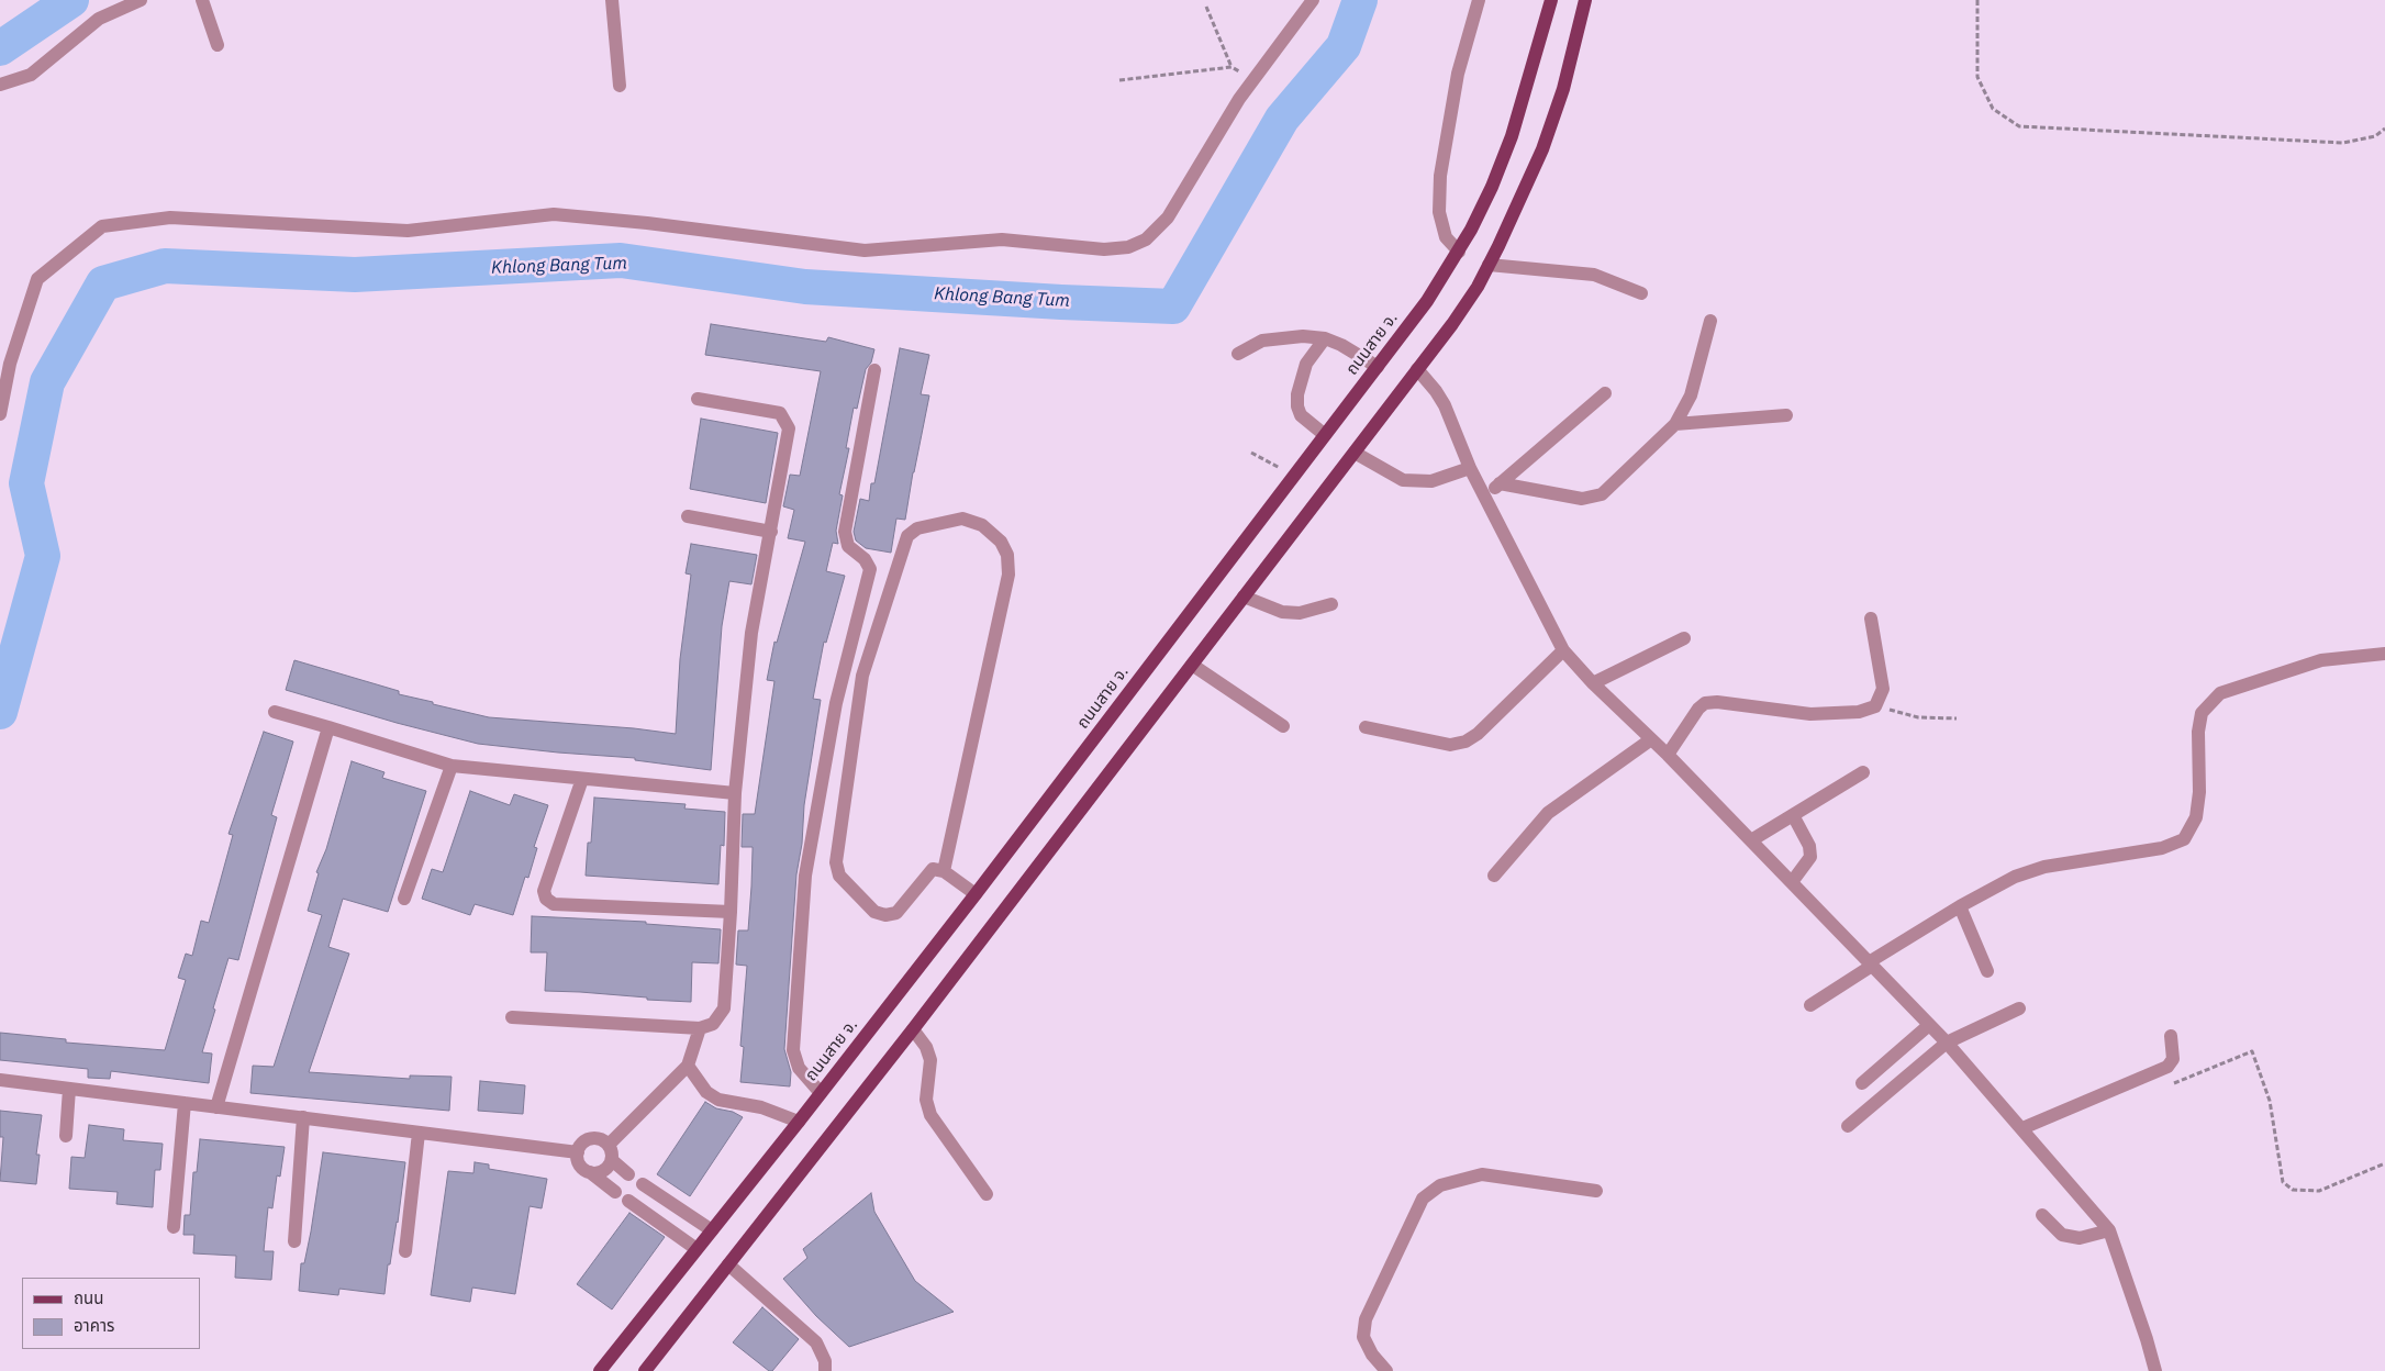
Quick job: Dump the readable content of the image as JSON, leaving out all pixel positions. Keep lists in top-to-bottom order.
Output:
{
  "streets": {
    "main road": ["ถนนสาย จ."]
  },
  "water": ["Khlong Bang Tum"],
  "legend": ["ถนน", "อาคาร"]
}
